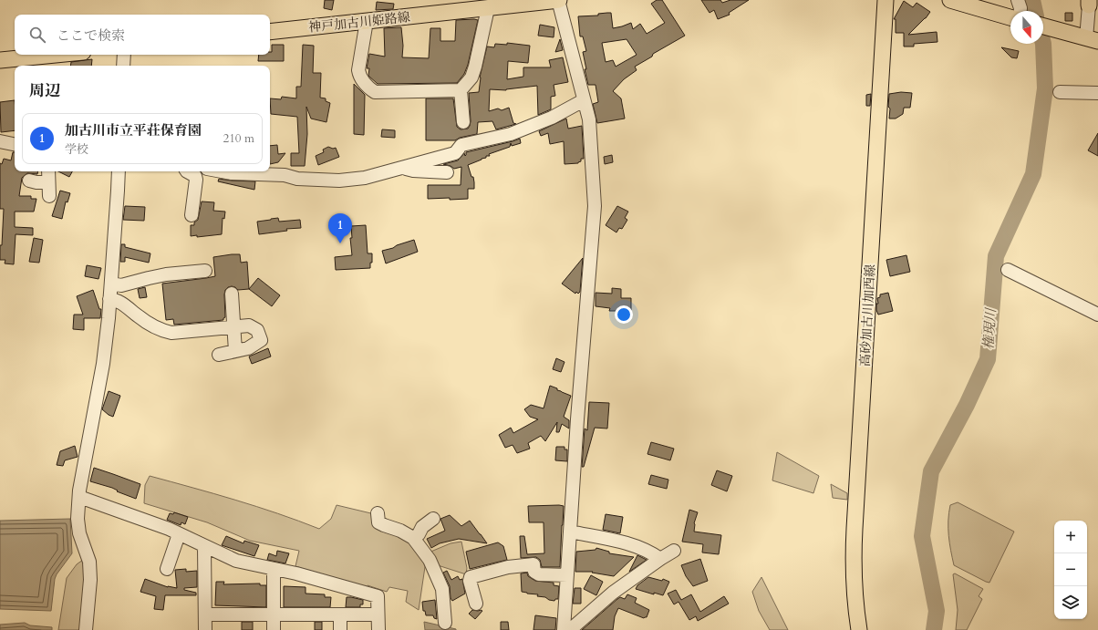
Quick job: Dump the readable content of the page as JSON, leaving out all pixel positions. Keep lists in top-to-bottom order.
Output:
{
  "streets": {
    "main road": ["神戸加古川姫路線", "高砂加古川加西線"]
  },
  "water": ["権現川"],
  "north": "bottom",
  "page": {
    "search": "ここで検索",
    "heading": "周辺",
    "list": [
      {
        "mark": "1",
        "name": "加古川市立平荘保育園",
        "note": "学校",
        "value": "210 m"
      }
    ],
    "pins": "1",
    "map_buttons": ["+", "−"]
  }
}
